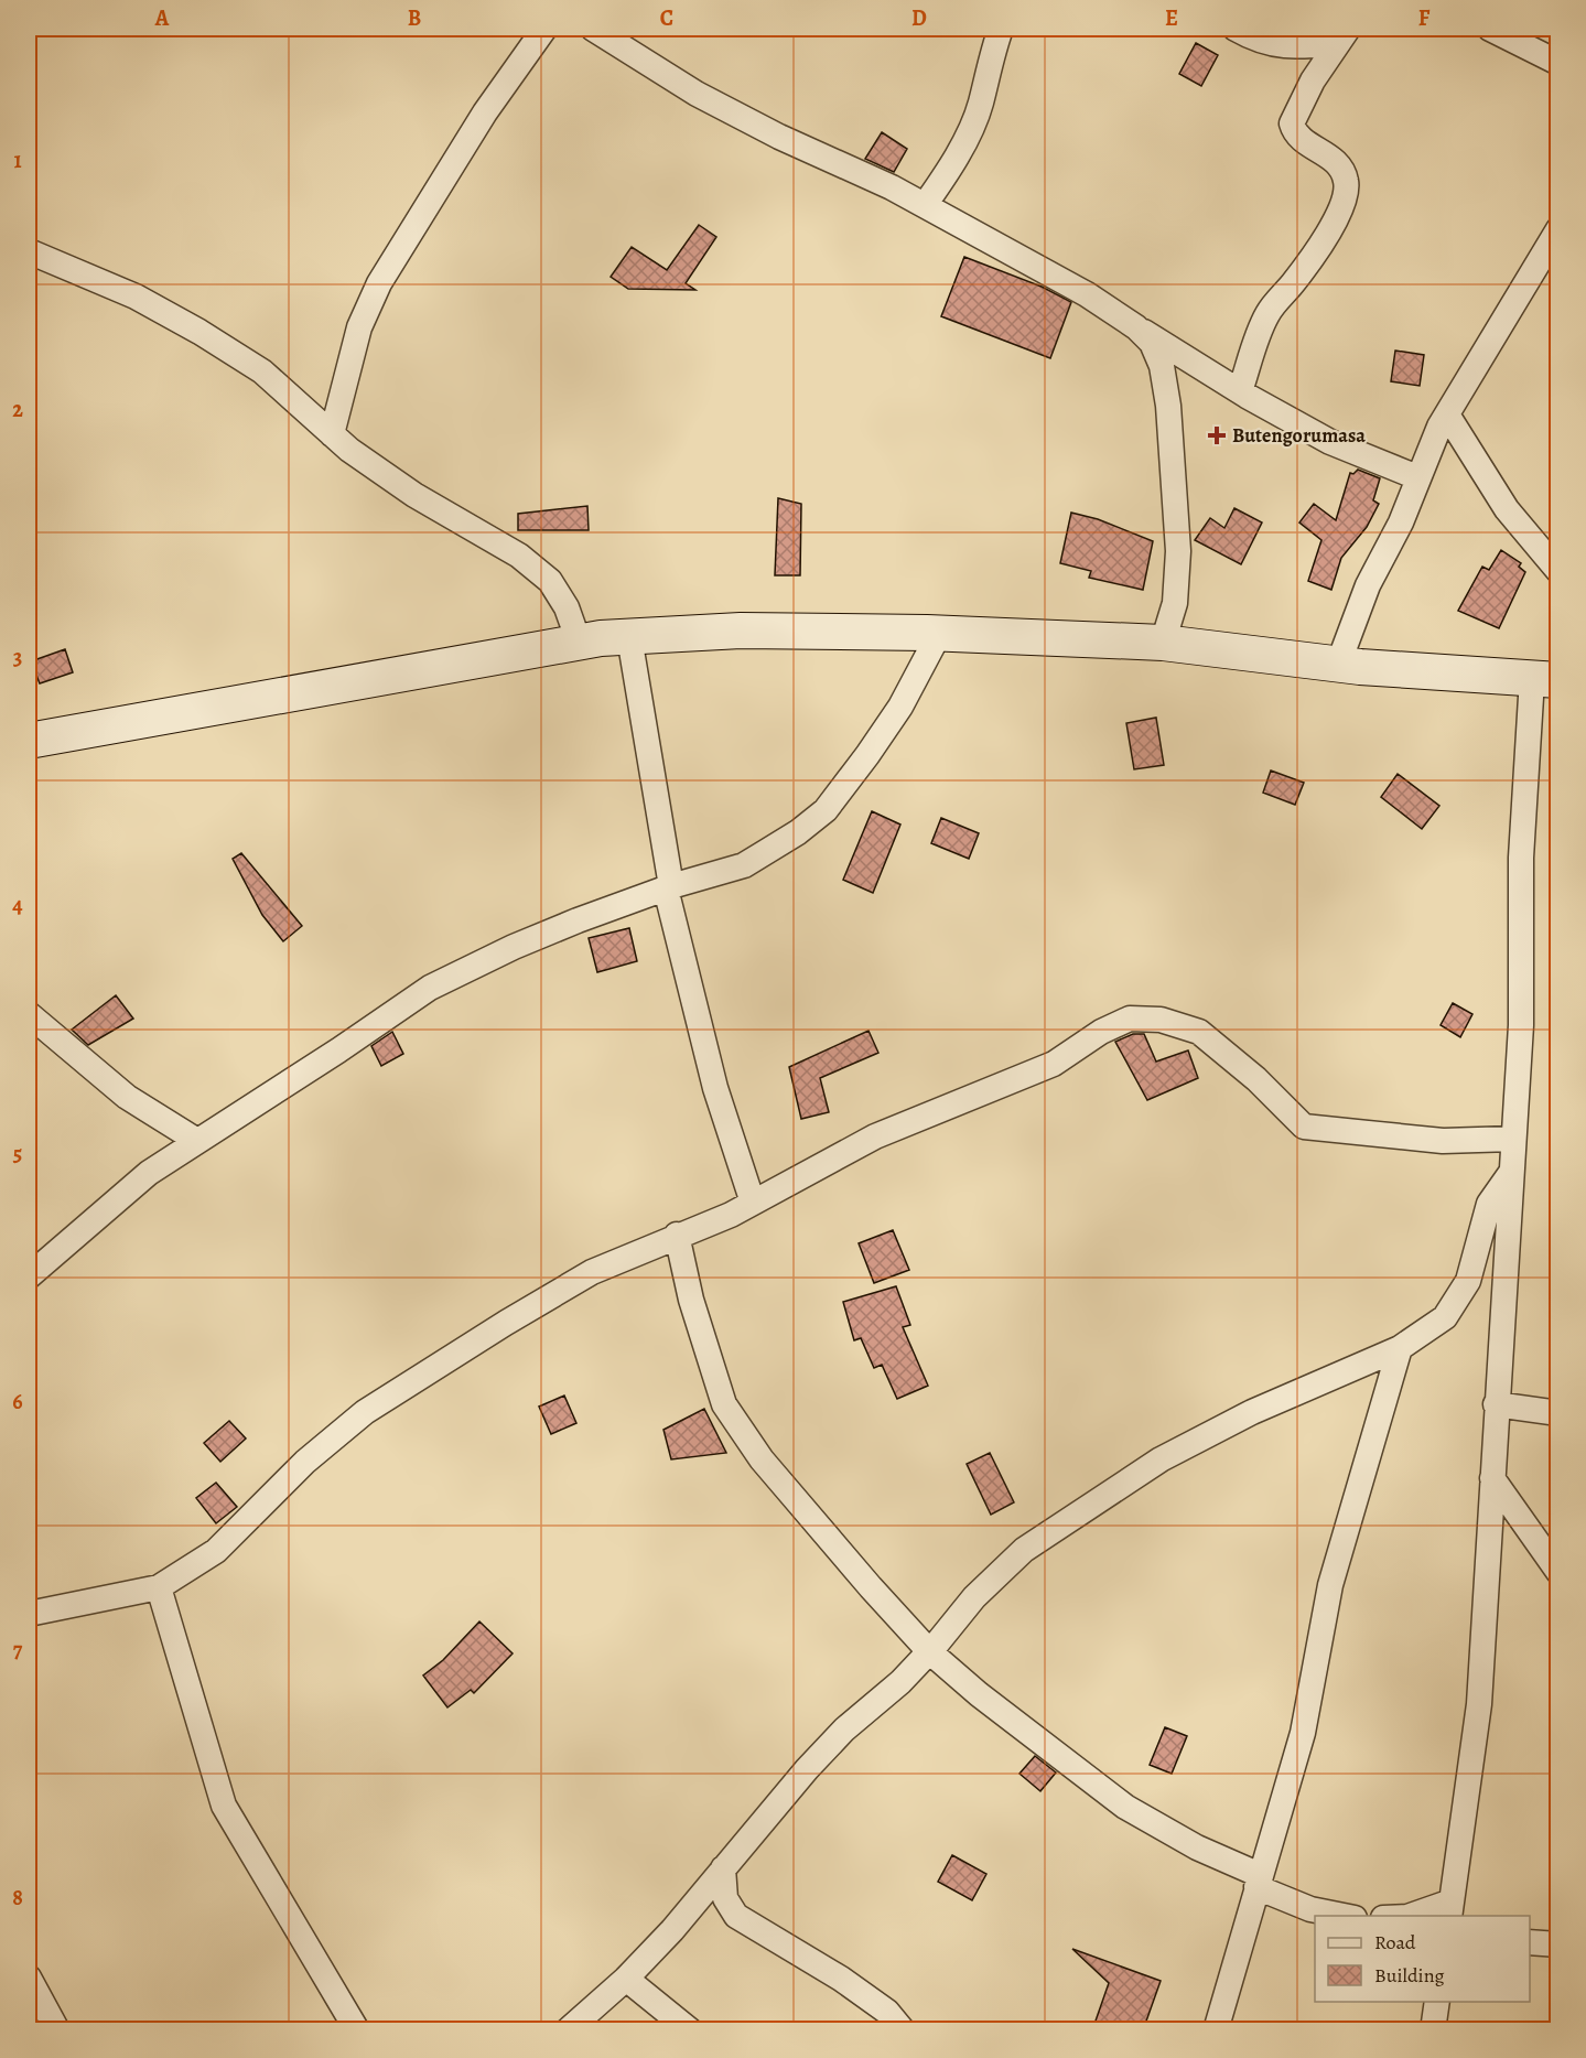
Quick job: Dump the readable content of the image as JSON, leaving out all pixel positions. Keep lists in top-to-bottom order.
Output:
{
  "places": {
    "health": ["Butengorumasa"]
  },
  "legend": ["Road", "Building"],
  "grid": {
    "columns": [
      "A",
      "B",
      "C",
      "D",
      "E",
      "F"
    ],
    "rows": [
      "1",
      "2",
      "3",
      "4",
      "5",
      "6",
      "7",
      "8"
    ]
  }
}
